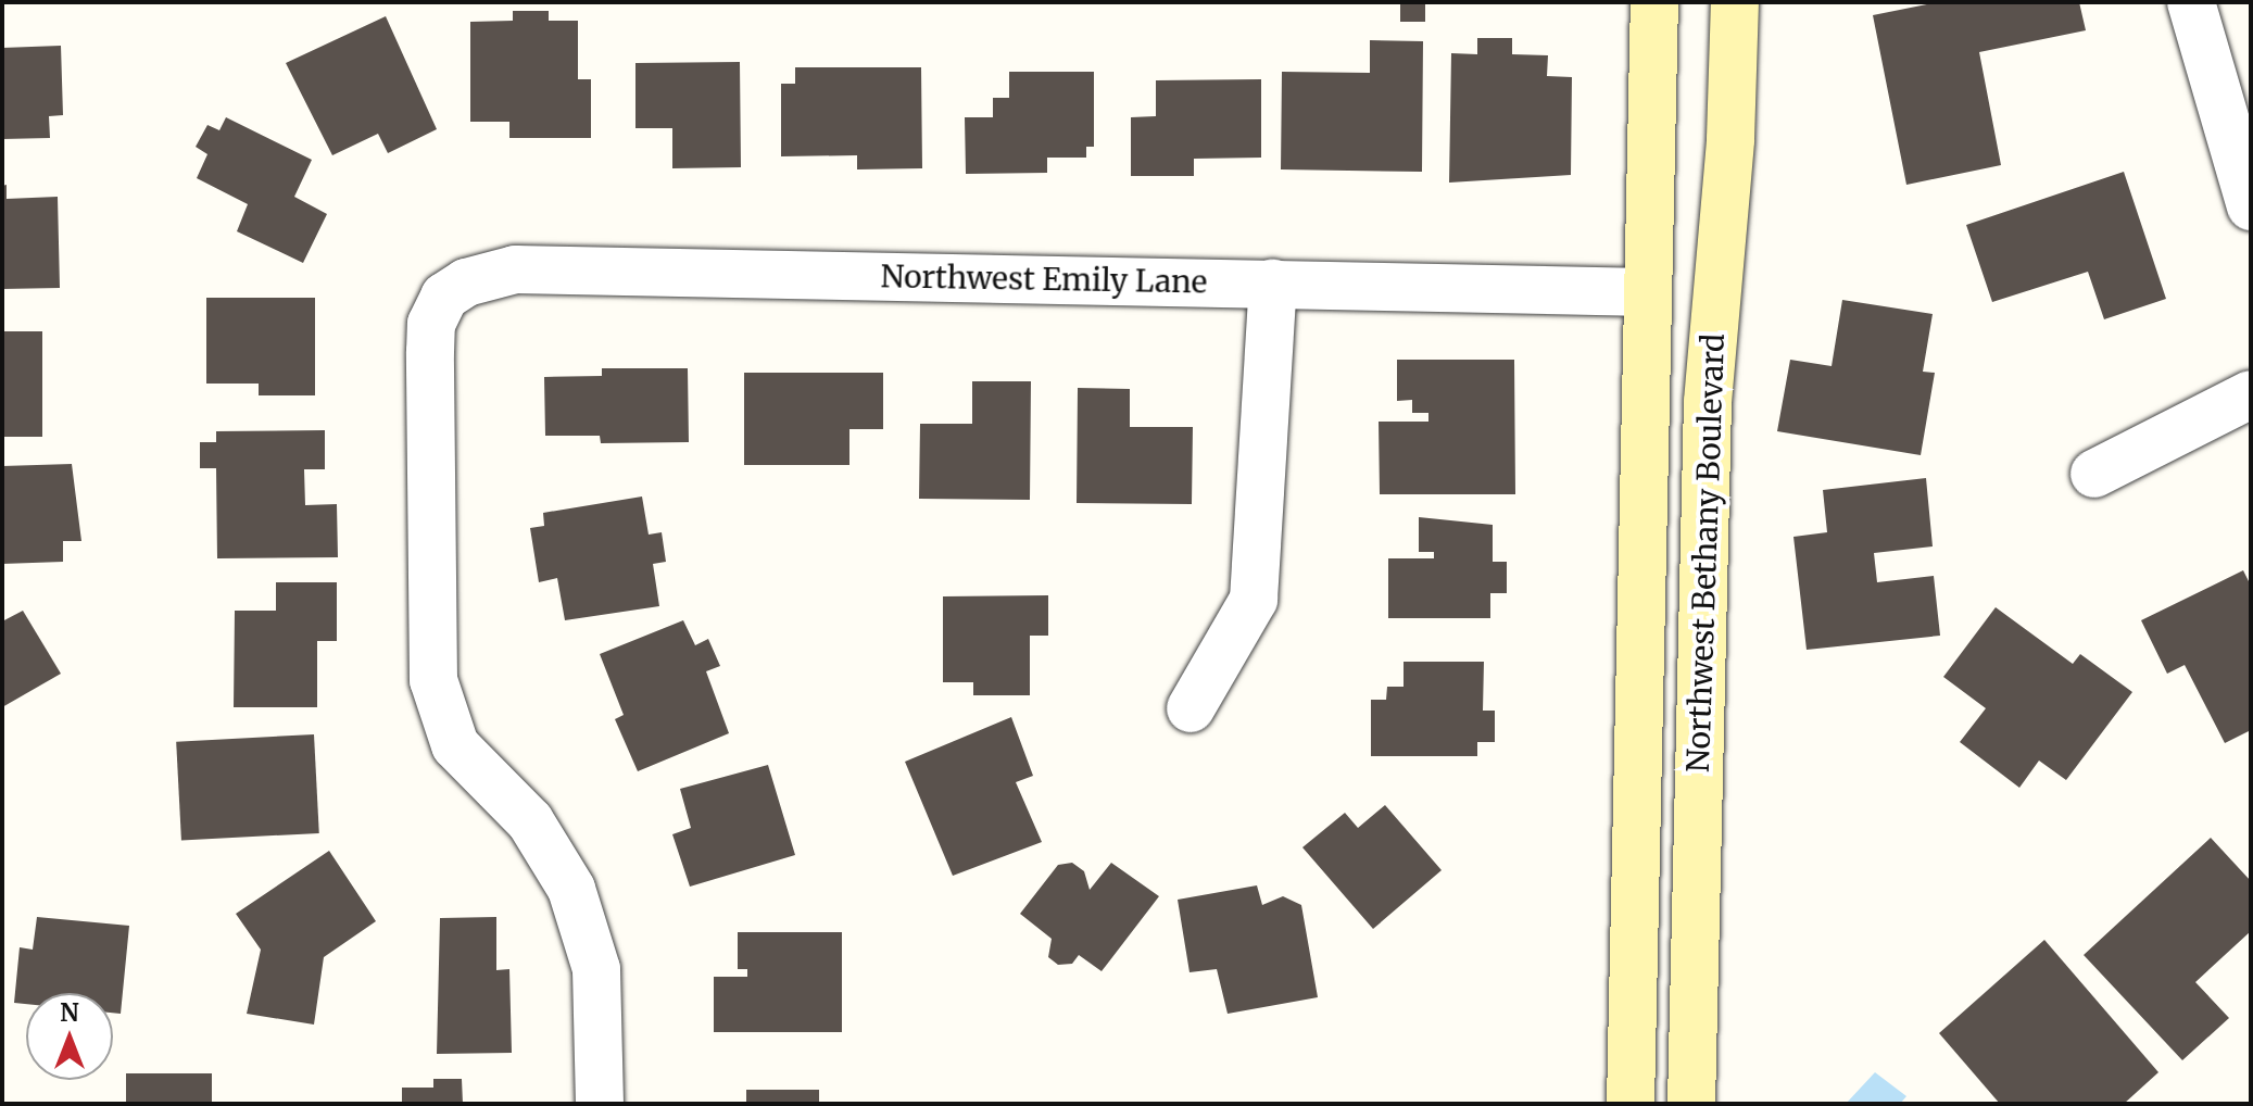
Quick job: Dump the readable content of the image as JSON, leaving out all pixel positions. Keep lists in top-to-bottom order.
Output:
{
  "streets": {
    "main road": ["Northwest Bethany Boulevard"],
    "street": ["Northwest Emily Lane"]
  },
  "crossings": [
    ["Northwest Emily Lane", "Northwest Bethany Boulevard"]
  ],
  "north": "top"
}
